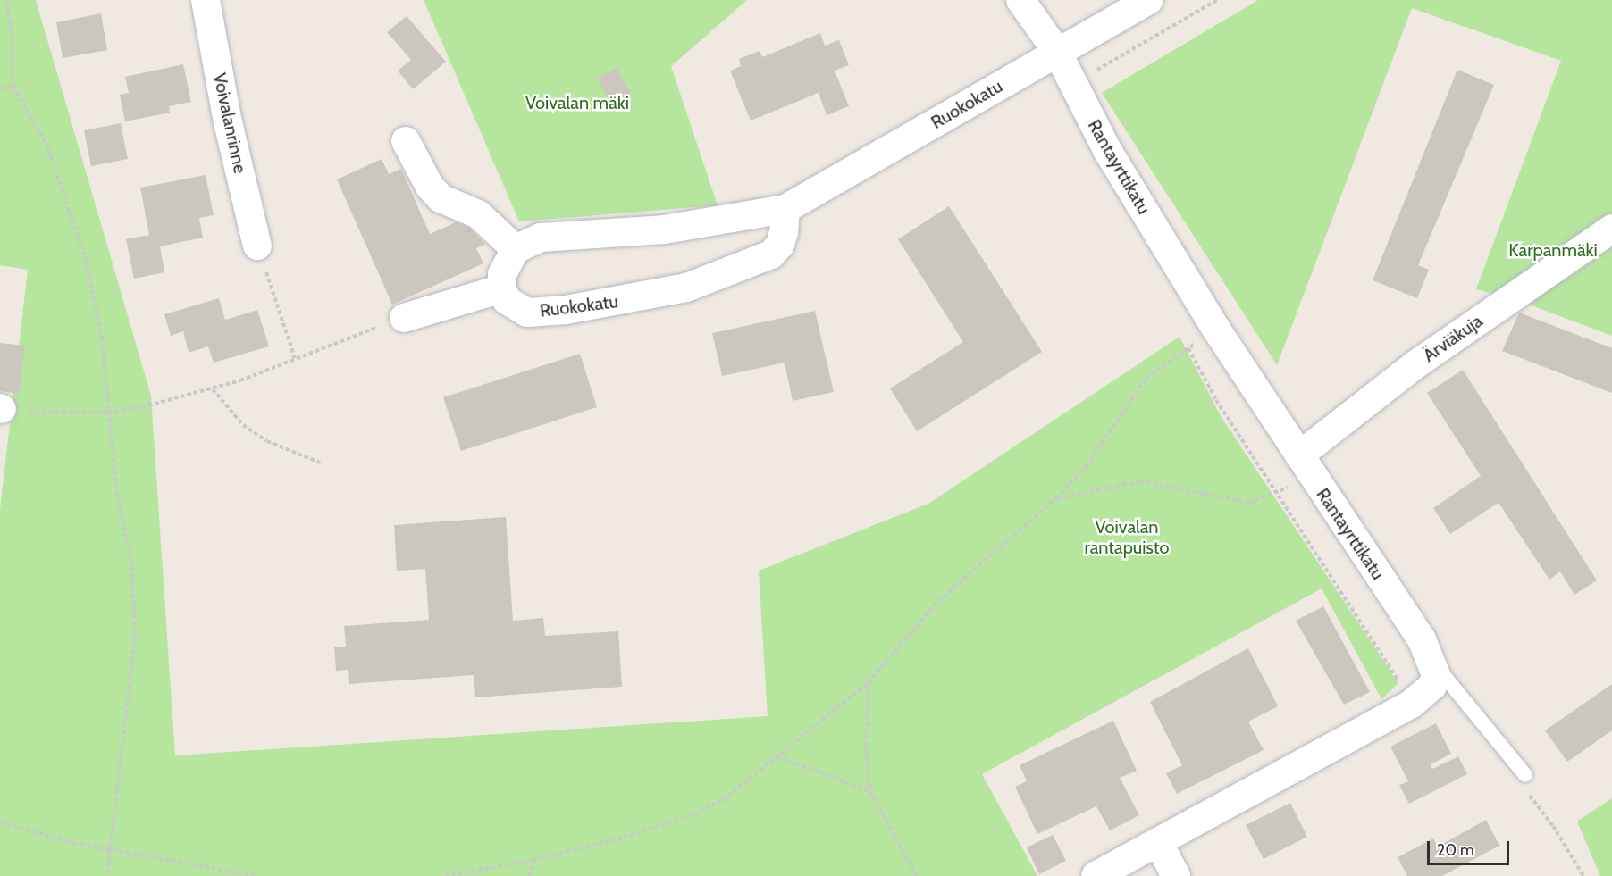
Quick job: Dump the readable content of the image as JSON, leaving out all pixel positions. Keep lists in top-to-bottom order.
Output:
{
  "streets": {
    "street": [
      "Ruokokatu",
      "Voivalanrinne",
      "Rantayrttikatu",
      "Ärviäkuja"
    ]
  },
  "crossings": [
    ["Ruokokatu", "Rantayrttikatu"],
    ["Rantayrttikatu", "Ärviäkuja"]
  ],
  "parks": ["Voivalan mäki", "Karpanmäki", "Voivalan rantapuisto"],
  "scale_bar": "20 m"
}
